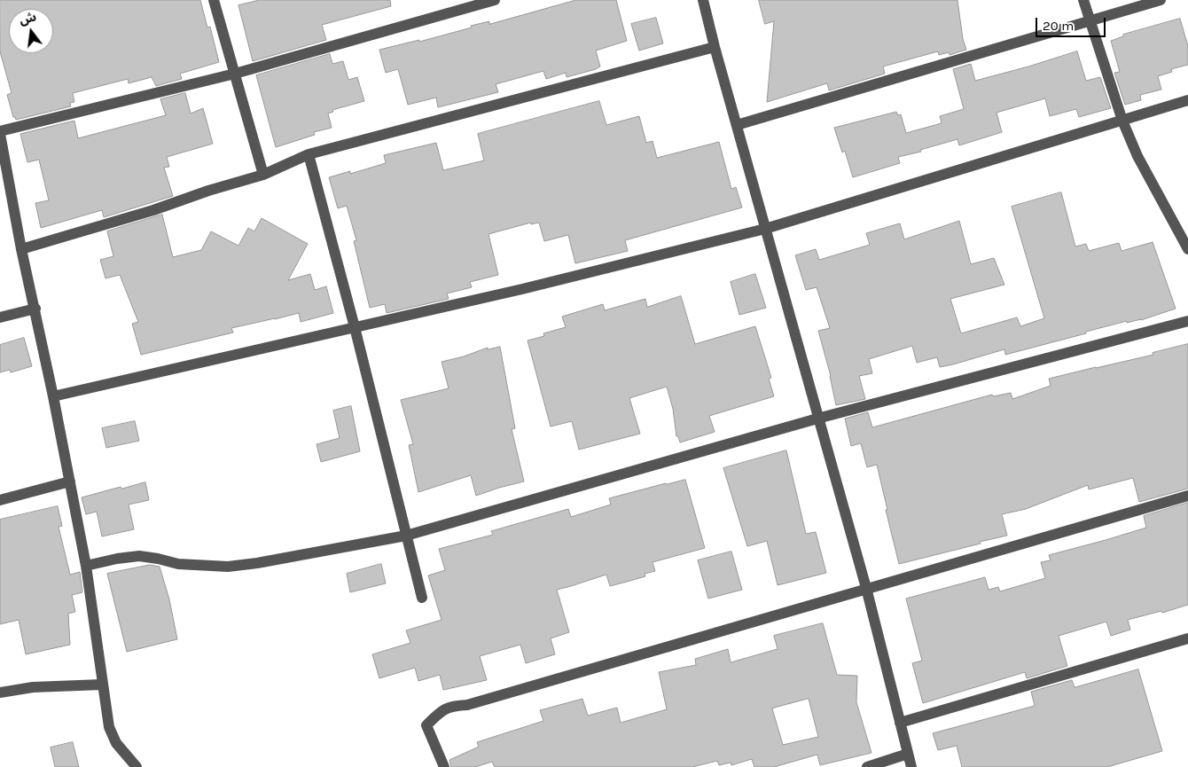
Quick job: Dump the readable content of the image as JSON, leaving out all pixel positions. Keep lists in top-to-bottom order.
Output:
{
  "scale_bar": "20 m",
  "north": "top"
}
